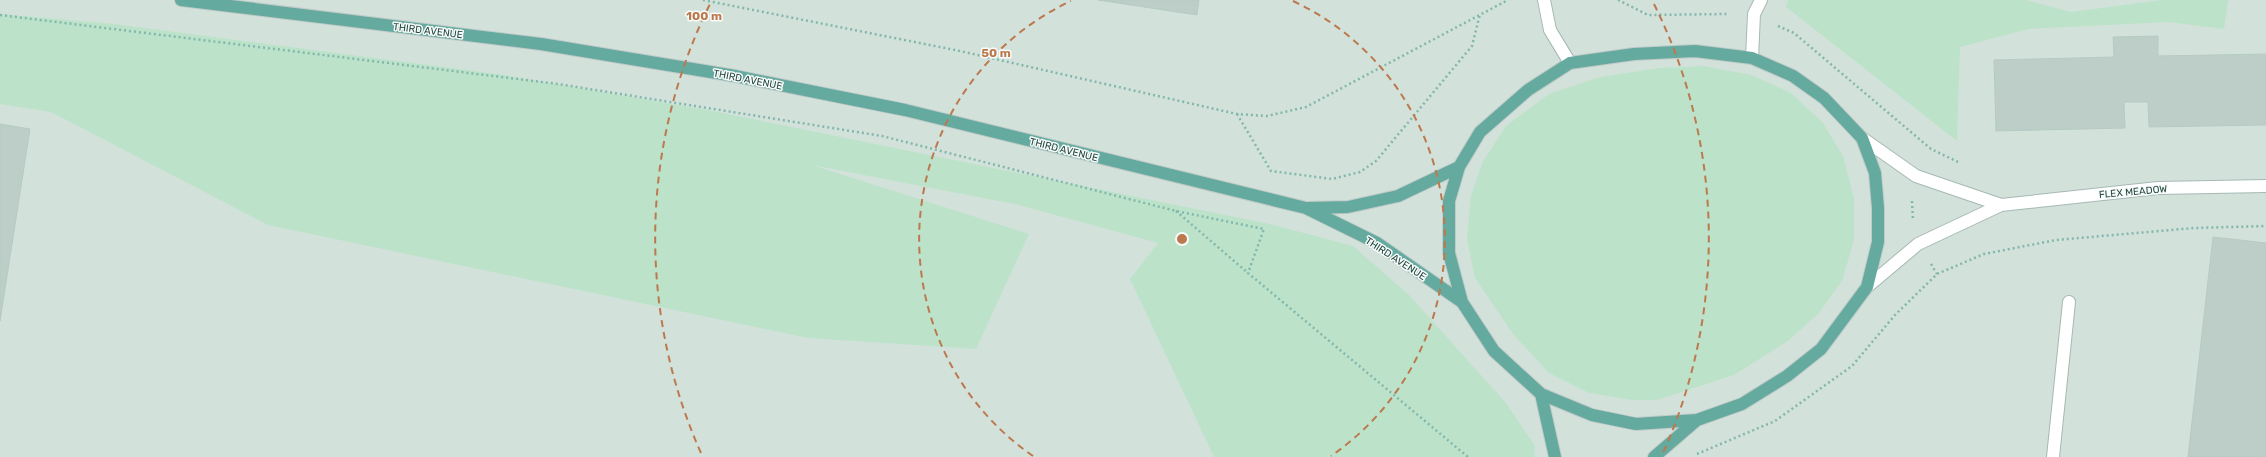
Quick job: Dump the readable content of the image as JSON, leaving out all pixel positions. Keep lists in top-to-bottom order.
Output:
{
  "streets": {
    "main road": ["THIRD AVENUE"],
    "street": ["FLEX MEADOW"]
  },
  "rings": ["100 m", "50 m"]
}
